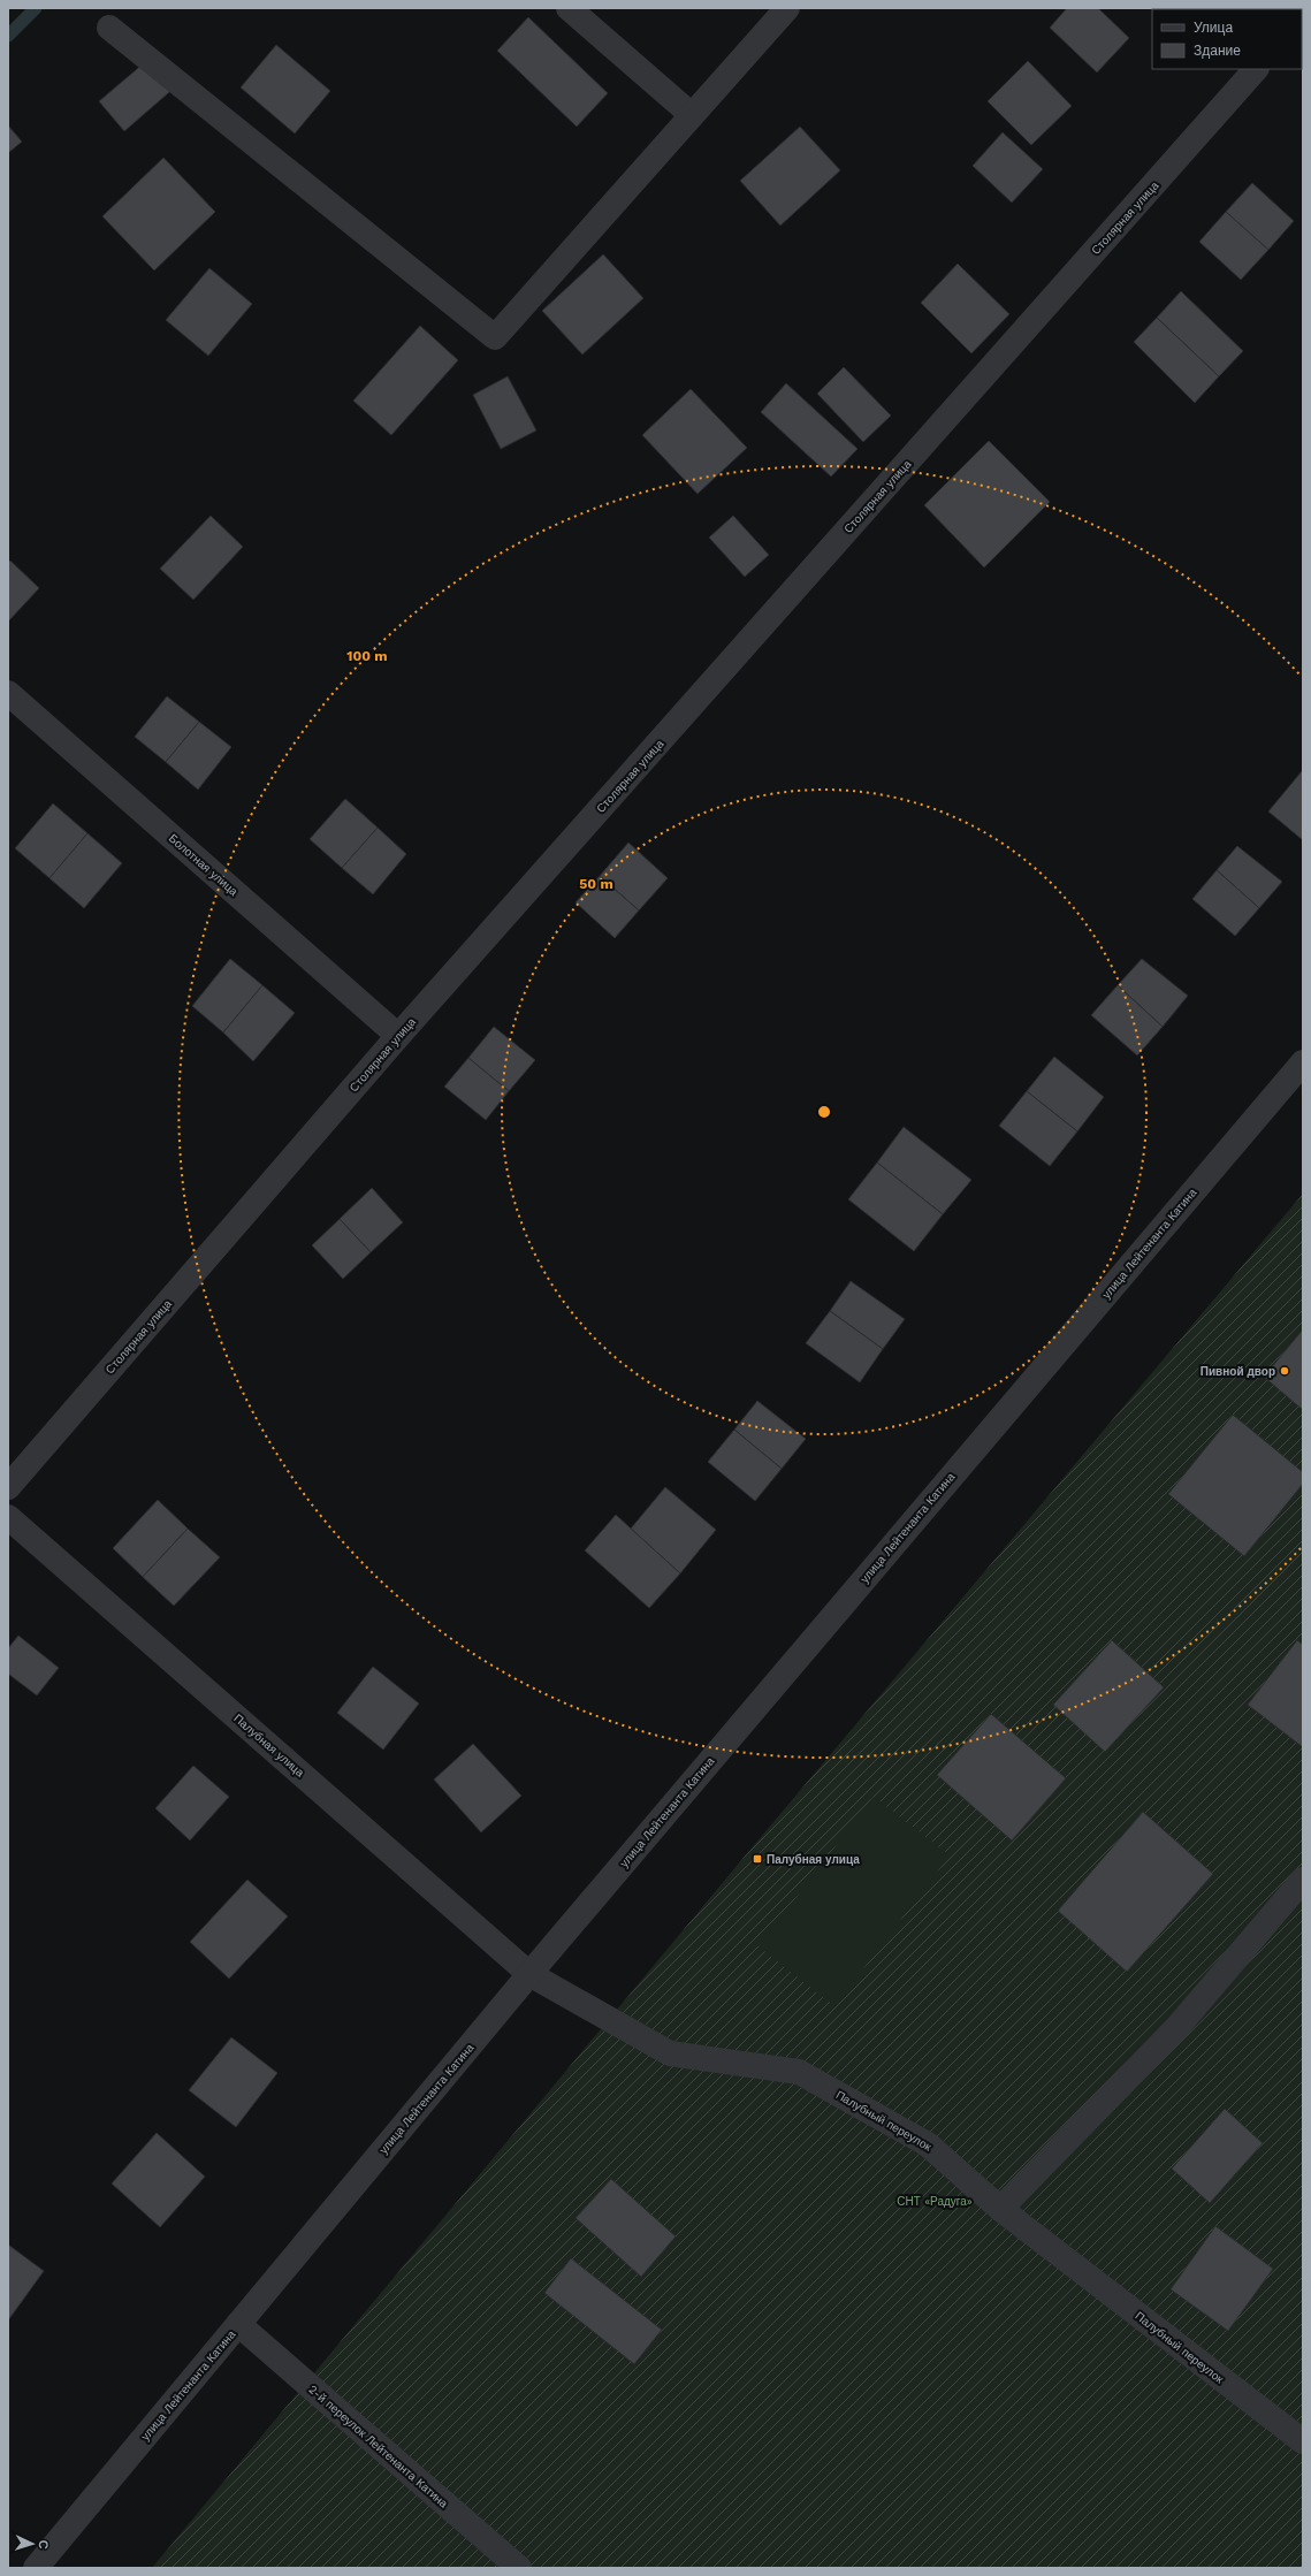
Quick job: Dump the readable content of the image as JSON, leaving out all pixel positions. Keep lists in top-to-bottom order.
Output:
{
  "streets": {
    "street": [
      "Столярная улица",
      "Болотная улица",
      "улица Лейтенанта Катина",
      "Палубная улица",
      "Палубный переулок",
      "2-й переулок Лейтенанта Катина"
    ]
  },
  "crossings": [
    ["Столярная улица", "Болотная улица"],
    ["улица Лейтенанта Катина", "Палубная улица"],
    ["улица Лейтенанта Катина", "Палубный переулок"],
    ["улица Лейтенанта Катина", "2-й переулок Лейтенанта Катина"],
    ["Палубная улица", "Палубный переулок"]
  ],
  "parks": ["СНТ «Радуга»"],
  "places": {
    "other": ["Пивной двор"],
    "transit": ["Палубная улица"]
  },
  "legend": ["Улица", "Здание"],
  "north": "right",
  "rings": ["100 m", "50 m"]
}
